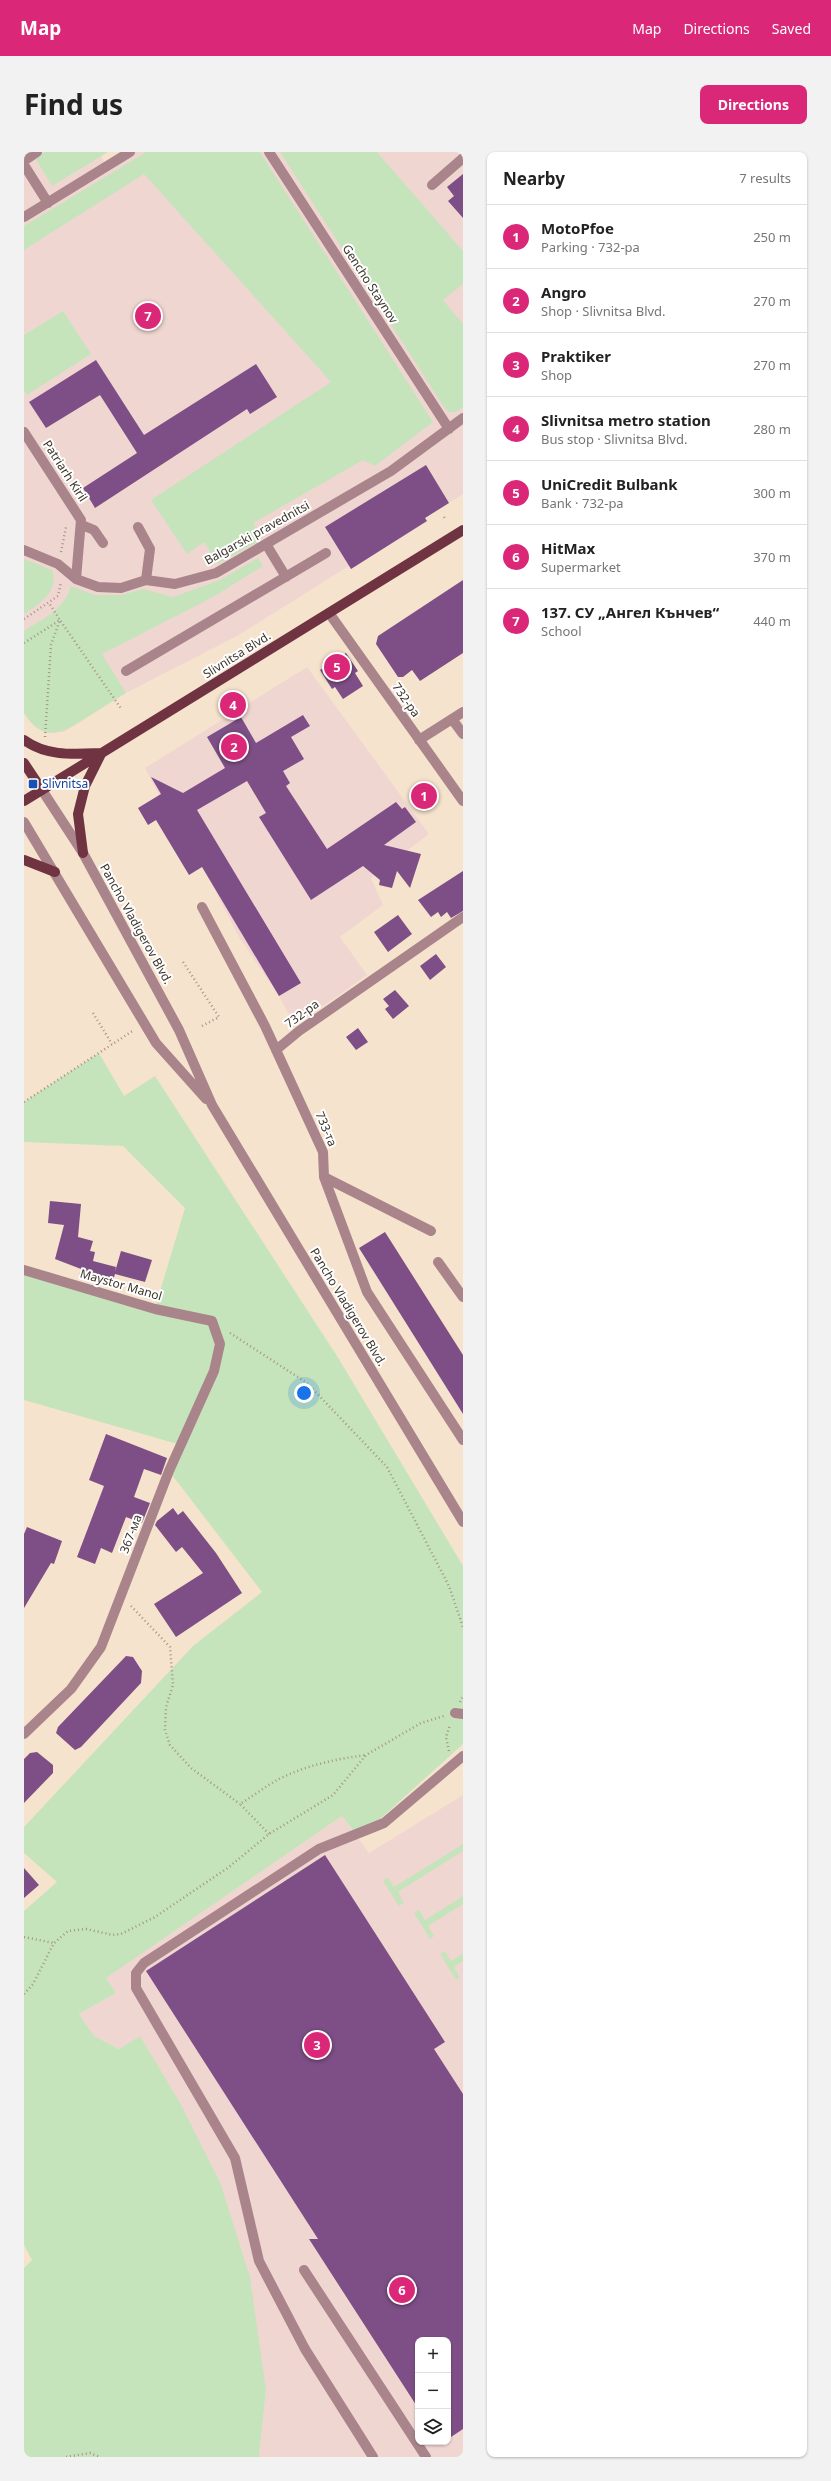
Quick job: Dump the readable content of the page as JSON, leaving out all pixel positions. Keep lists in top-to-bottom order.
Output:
{
  "streets": {
    "main road": ["Slivnitsa Blvd.", "Pancho Vladigerov Blvd."],
    "street": [
      "Gencho Staynov",
      "Patriarh Kiril",
      "Balgarski pravednitsi",
      "732-ра",
      "733-та",
      "Maystor Manol",
      "367-ма"
    ]
  },
  "crossings": [
    ["Gencho Staynov", "Balgarski pravednitsi"],
    ["Slivnitsa Blvd.", "732-ра"],
    ["Slivnitsa Blvd.", "Pancho Vladigerov Blvd."],
    ["732-ра", "733-та"],
    ["Maystor Manol", "367-ма"]
  ],
  "places": {
    "transit": ["Slivnitsa"]
  },
  "page": {
    "header": "Map",
    "nav": ["Map", "Directions", "Saved"],
    "title": "Find us",
    "buttons": "Directions",
    "heading": ["Nearby", "7 results"],
    "list": [
      {
        "mark": "1",
        "name": "MotoPfoe",
        "note": "Parking · 732-ра",
        "value": "250 m"
      },
      {
        "mark": "2",
        "name": "Angro",
        "note": "Shop · Slivnitsa Blvd.",
        "value": "270 m"
      },
      {
        "mark": "3",
        "name": "Praktiker",
        "note": "Shop",
        "value": "270 m"
      },
      {
        "mark": "4",
        "name": "Slivnitsa metro station",
        "note": "Bus stop · Slivnitsa Blvd.",
        "value": "280 m"
      },
      {
        "mark": "5",
        "name": "UniCredit Bulbank",
        "note": "Bank · 732-ра",
        "value": "300 m"
      },
      {
        "mark": "6",
        "name": "HitMax",
        "note": "Supermarket",
        "value": "370 m"
      },
      {
        "mark": "7",
        "name": "137. СУ „Ангел Кънчев“",
        "note": "School",
        "value": "440 m"
      }
    ],
    "pins": [
      "7",
      "5",
      "4",
      "2",
      "1",
      "3",
      "6"
    ],
    "map_buttons": ["+", "−"]
  }
}
